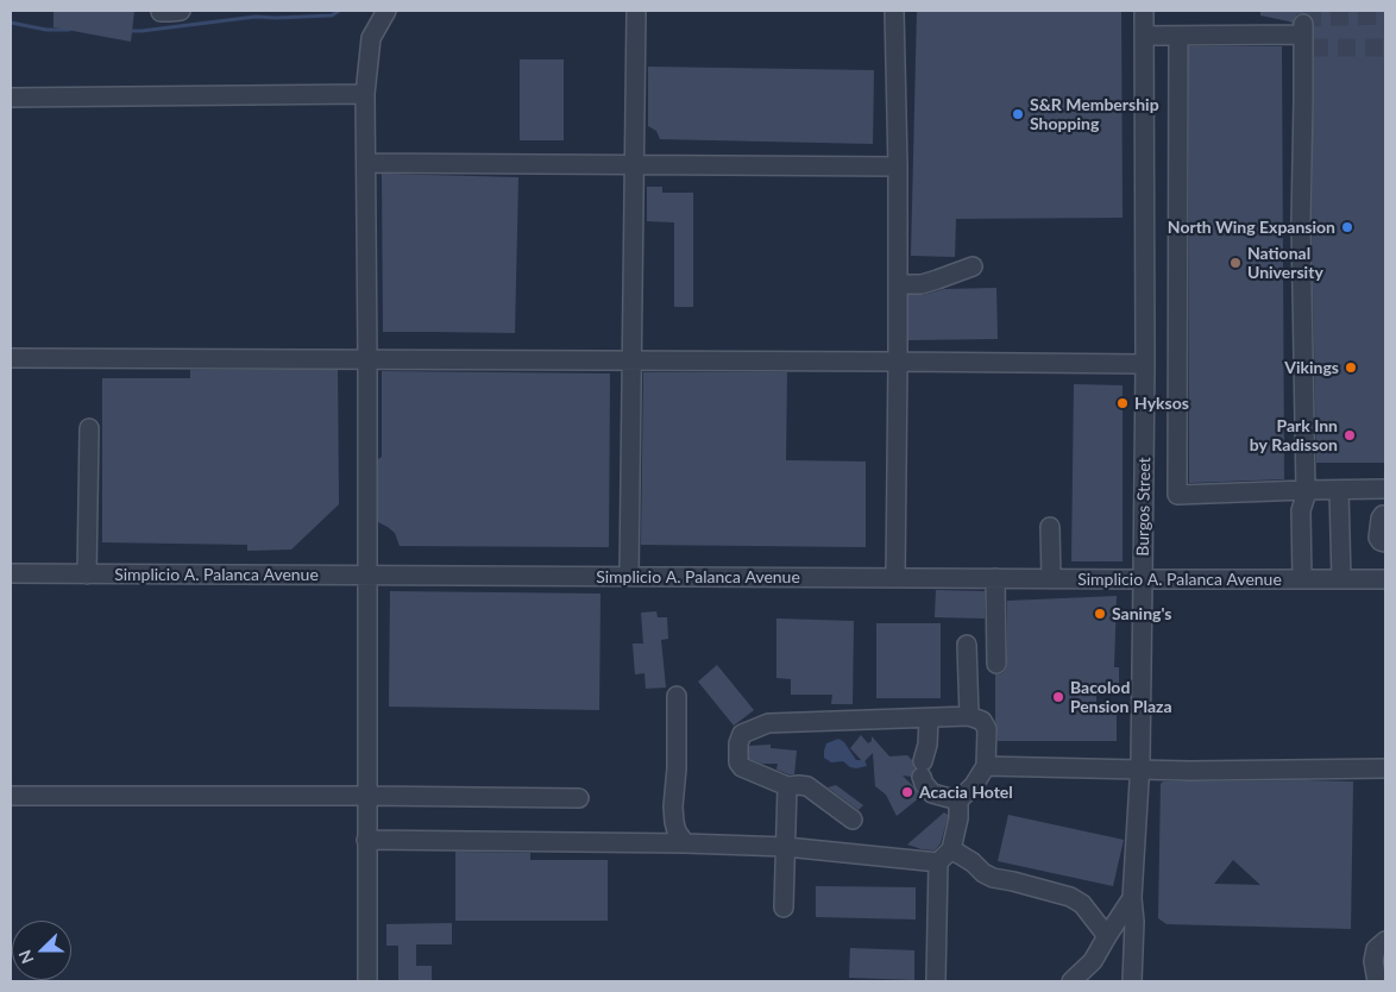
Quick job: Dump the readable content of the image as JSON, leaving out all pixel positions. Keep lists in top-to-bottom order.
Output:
{
  "streets": {
    "street": ["Burgos Street", "Simplicio A. Palanca Avenue"]
  },
  "crossings": [
    ["Burgos Street", "Simplicio A. Palanca Avenue"]
  ],
  "places": [
    "S&R Membership Shopping",
    "North Wing Expansion",
    "National University",
    "Vikings",
    "Hyksos",
    "Park Inn by Radisson",
    "Saning's",
    "Bacolod Pension Plaza",
    "Acacia Hotel"
  ],
  "north": "left"
}
